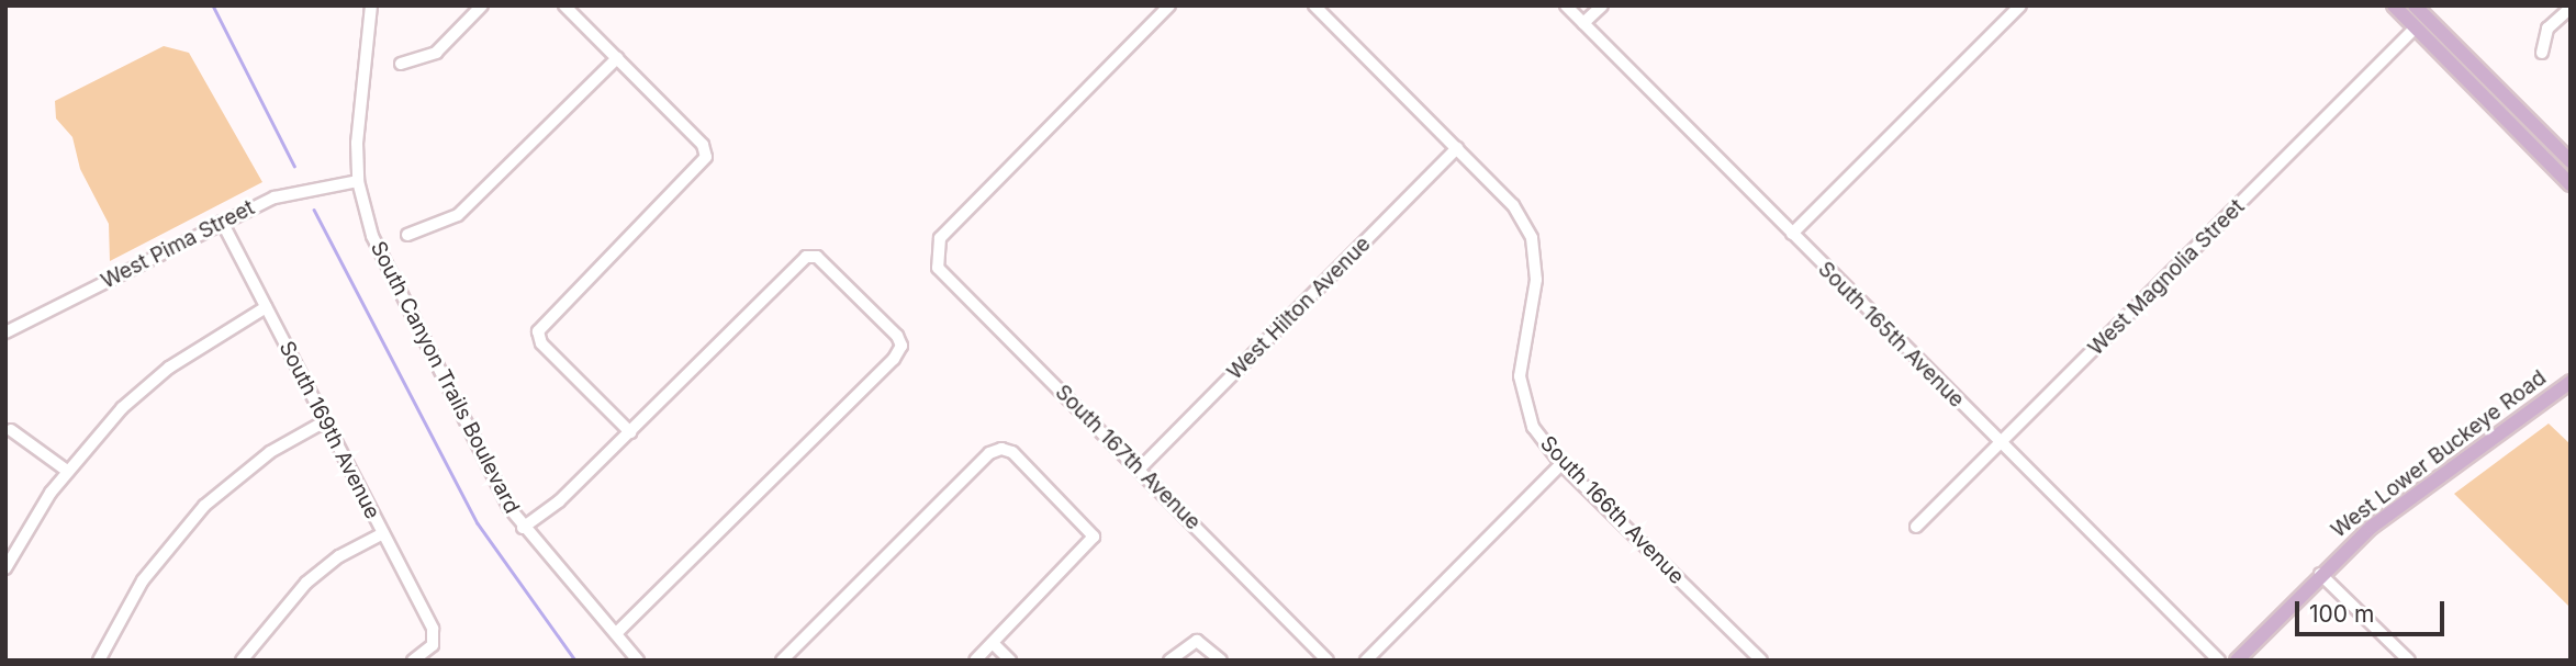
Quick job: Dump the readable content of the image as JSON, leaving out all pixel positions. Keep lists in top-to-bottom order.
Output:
{
  "streets": {
    "main road": ["West Lower Buckeye Road"],
    "street": [
      "West Pima Street",
      "West Magnolia Street",
      "West Hilton Avenue",
      "South 165th Avenue",
      "South Canyon Trails Boulevard",
      "South 169th Avenue",
      "South 167th Avenue",
      "South 166th Avenue"
    ]
  },
  "crossings": [
    ["West Pima Street", "South Canyon Trails Boulevard"],
    ["West Pima Street", "South 169th Avenue"],
    ["West Magnolia Street", "South 165th Avenue"],
    ["West Hilton Avenue", "South 167th Avenue"],
    ["West Hilton Avenue", "South 166th Avenue"]
  ],
  "scale_bar": "100 m"
}
